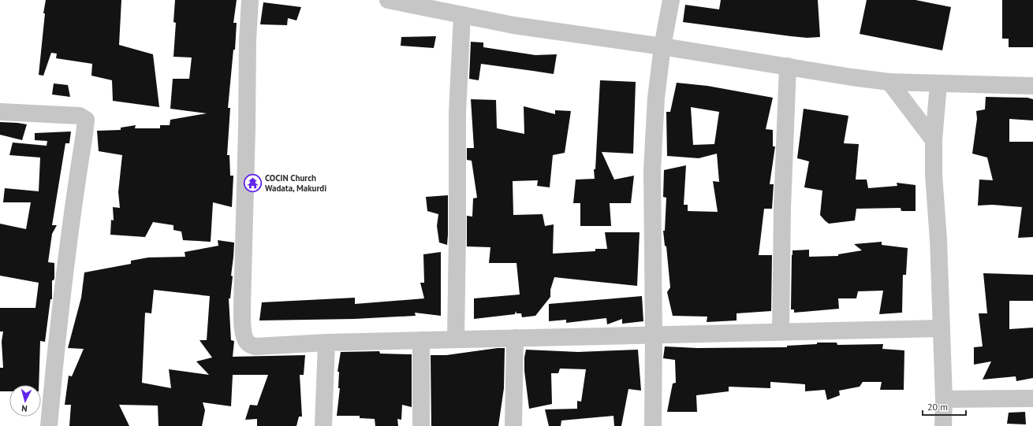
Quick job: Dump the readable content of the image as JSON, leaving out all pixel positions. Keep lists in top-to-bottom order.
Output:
{
  "places": {
    "temple": ["COCIN Church Wadata, Makurdi"]
  },
  "scale_bar": "20 m",
  "north": "bottom"
}
